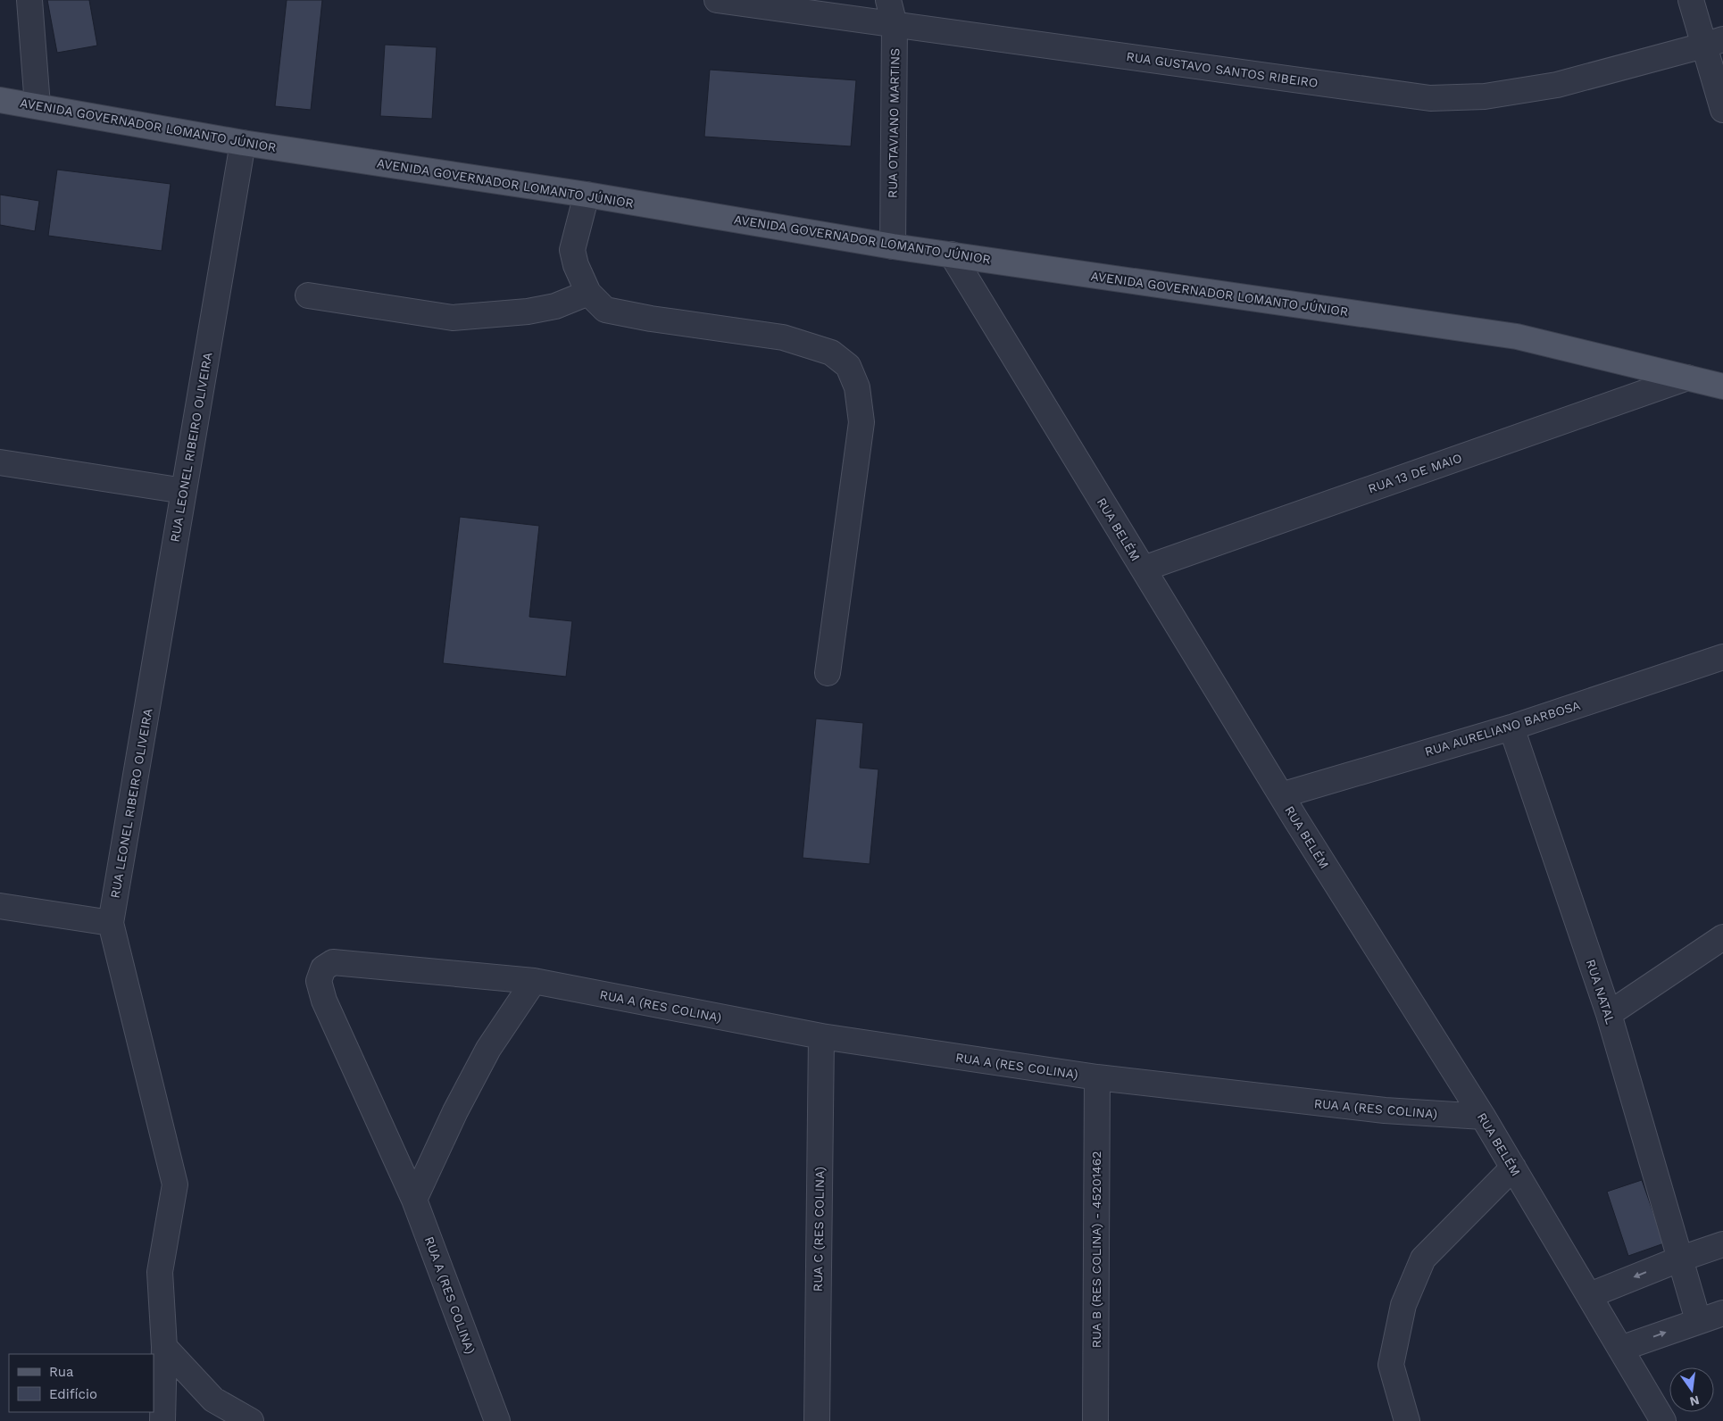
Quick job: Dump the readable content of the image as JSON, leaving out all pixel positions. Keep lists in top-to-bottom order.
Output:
{
  "streets": {
    "main road": ["AVENIDA GOVERNADOR LOMANTO JÚNIOR"],
    "street": [
      "RUA GUSTAVO SANTOS RIBEIRO",
      "RUA OTAVIANO MARTINS",
      "RUA LEONEL RIBEIRO OLIVEIRA",
      "RUA 13 DE MAIO",
      "RUA BELÉM",
      "RUA AURELIANO BARBOSA",
      "RUA NATAL",
      "RUA A (RES COLINA)",
      "RUA C (RES COLINA)",
      "RUA B (RES COLINA) - 45201462"
    ]
  },
  "crossings": [
    ["RUA GUSTAVO SANTOS RIBEIRO", "RUA OTAVIANO MARTINS"],
    ["RUA OTAVIANO MARTINS", "AVENIDA GOVERNADOR LOMANTO JÚNIOR"],
    ["AVENIDA GOVERNADOR LOMANTO JÚNIOR", "RUA LEONEL RIBEIRO OLIVEIRA"],
    ["AVENIDA GOVERNADOR LOMANTO JÚNIOR", "RUA 13 DE MAIO"],
    ["AVENIDA GOVERNADOR LOMANTO JÚNIOR", "RUA BELÉM"],
    ["RUA 13 DE MAIO", "RUA BELÉM"],
    ["RUA BELÉM", "RUA AURELIANO BARBOSA"],
    ["RUA BELÉM", "RUA A (RES COLINA)"],
    ["RUA AURELIANO BARBOSA", "RUA NATAL"],
    ["RUA A (RES COLINA)", "RUA C (RES COLINA)"],
    ["RUA A (RES COLINA)", "RUA B (RES COLINA) - 45201462"]
  ],
  "legend": ["Rua", "Edifício"],
  "north": "bottom"
}
